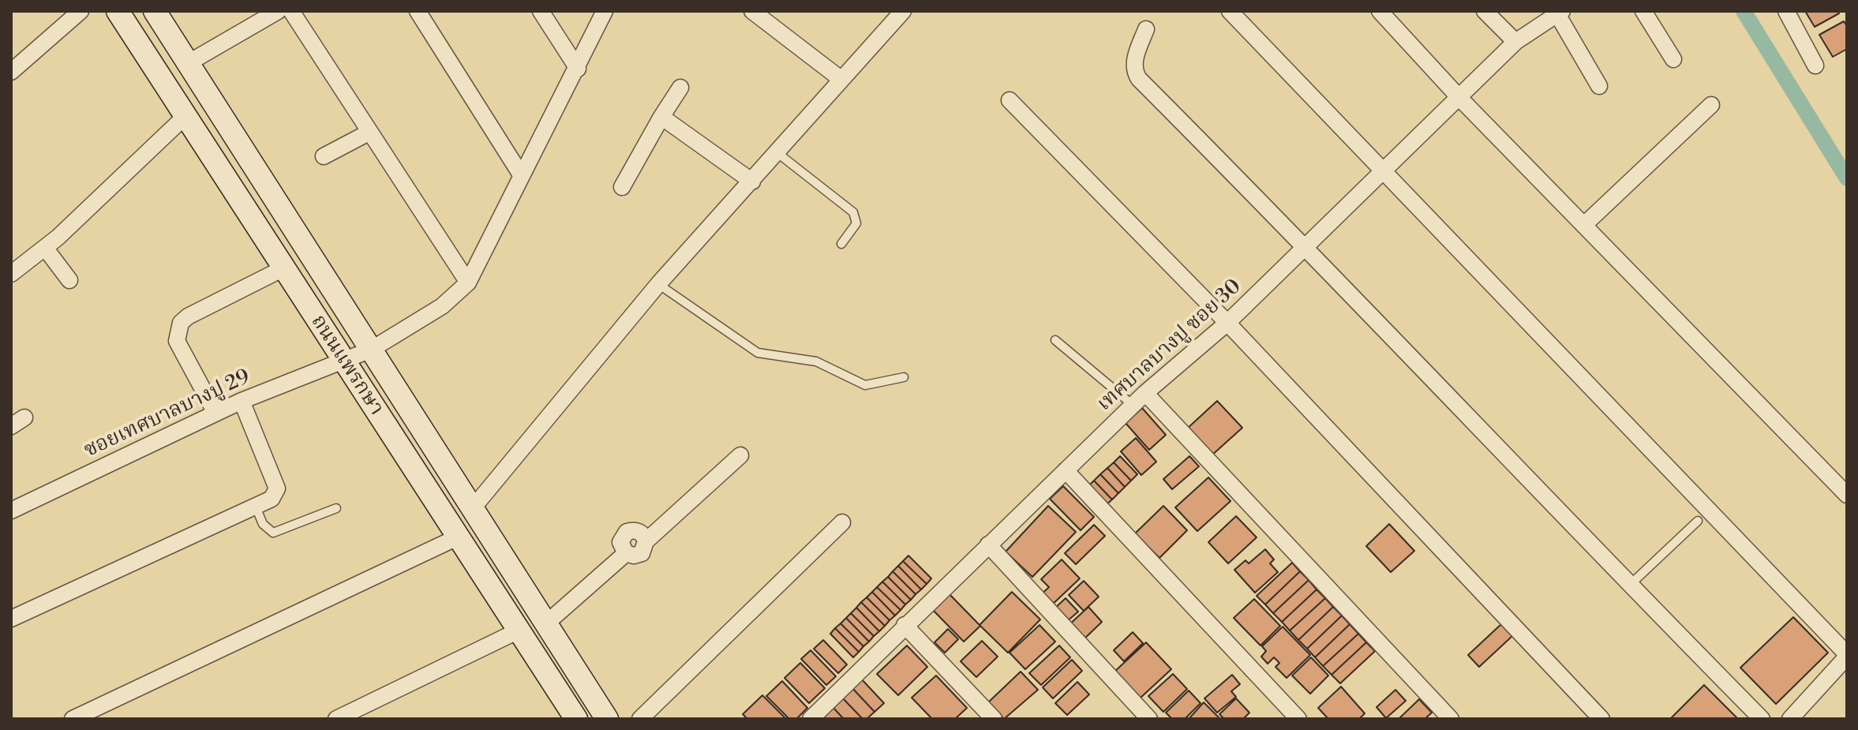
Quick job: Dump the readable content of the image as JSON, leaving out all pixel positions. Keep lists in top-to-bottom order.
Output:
{
  "streets": {
    "main road": ["ถนนแพรกษา"],
    "street": ["เทศบาลบางปู ซอย 30", "ซอยเทศบาลบางปู 29"]
  },
  "crossings": [
    ["ถนนแพรกษา", "ซอยเทศบาลบางปู 29"]
  ]
}
